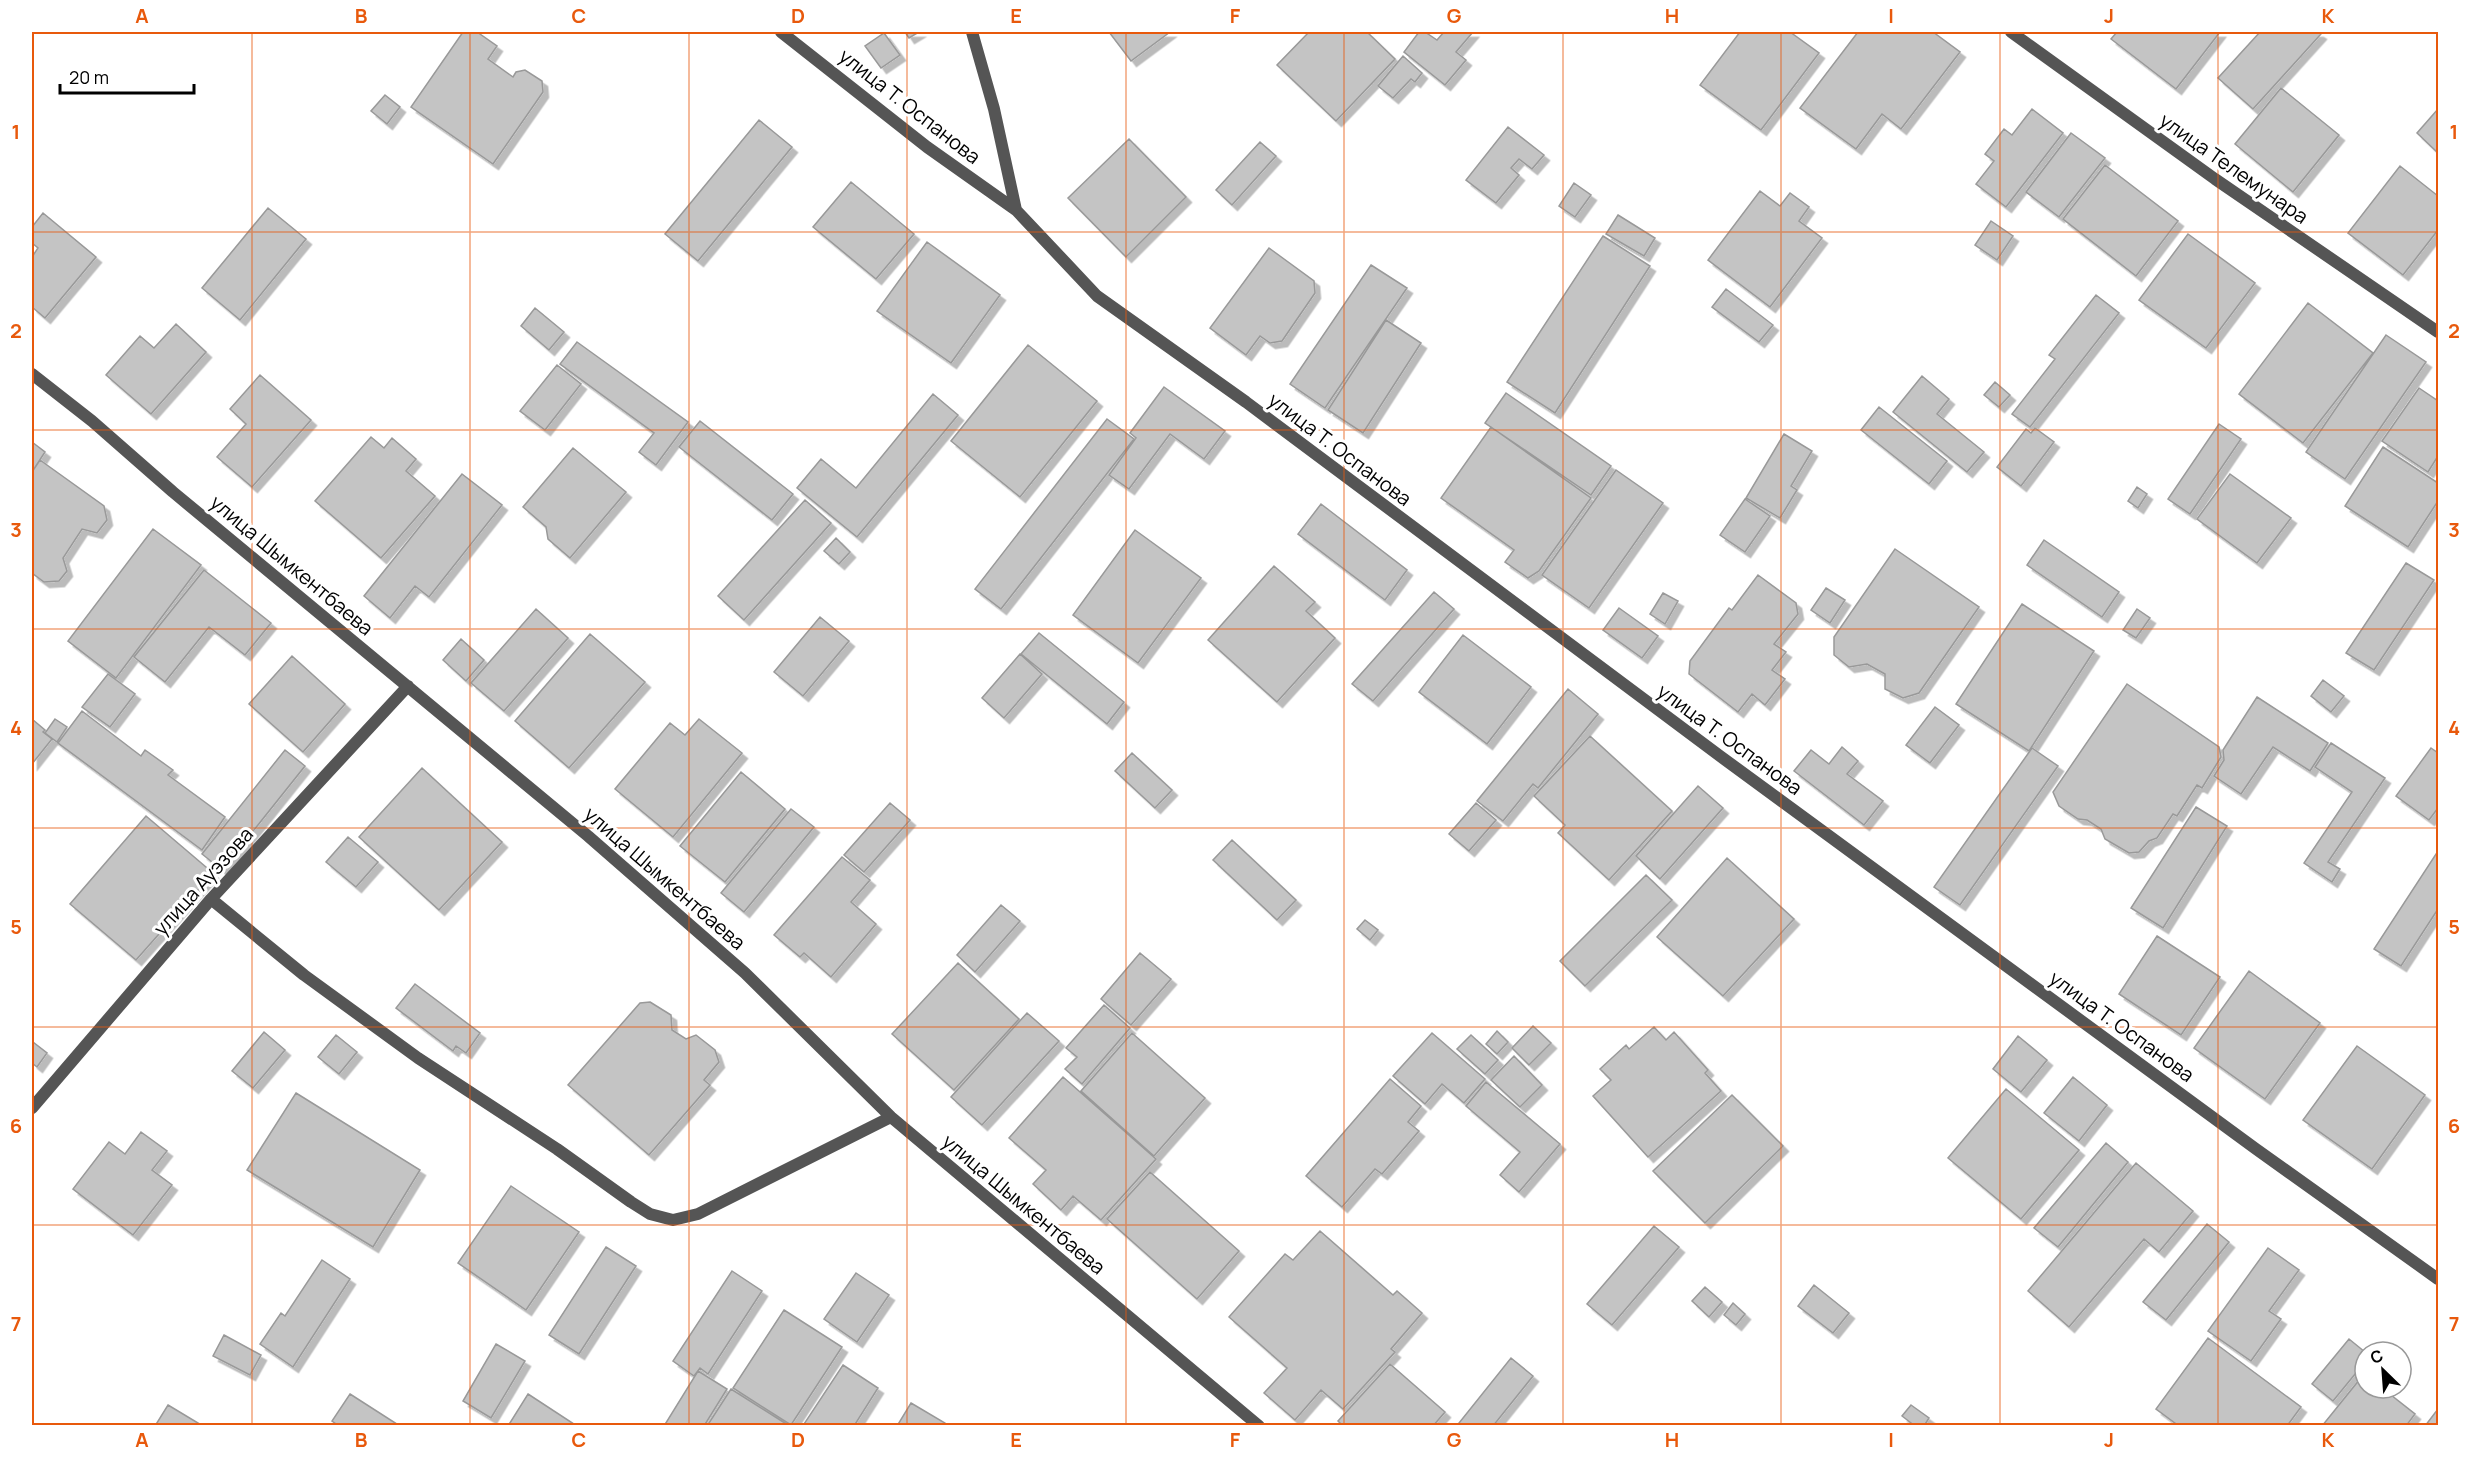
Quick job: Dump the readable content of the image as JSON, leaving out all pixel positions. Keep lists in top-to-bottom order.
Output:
{
  "streets": {
    "street": [
      "улица Т. Оспанова",
      "улица Телемунара",
      "улица Шымкентбаева",
      "улица Ауэзова"
    ]
  },
  "crossings": [
    ["улица Шымкентбаева", "улица Ауэзова"]
  ],
  "scale_bar": "20 m",
  "north": "top left",
  "grid": {
    "columns": [
      "A",
      "B",
      "C",
      "D",
      "E",
      "F",
      "G",
      "H",
      "I",
      "J",
      "K"
    ],
    "rows": [
      "1",
      "2",
      "3",
      "4",
      "5",
      "6",
      "7"
    ]
  }
}
